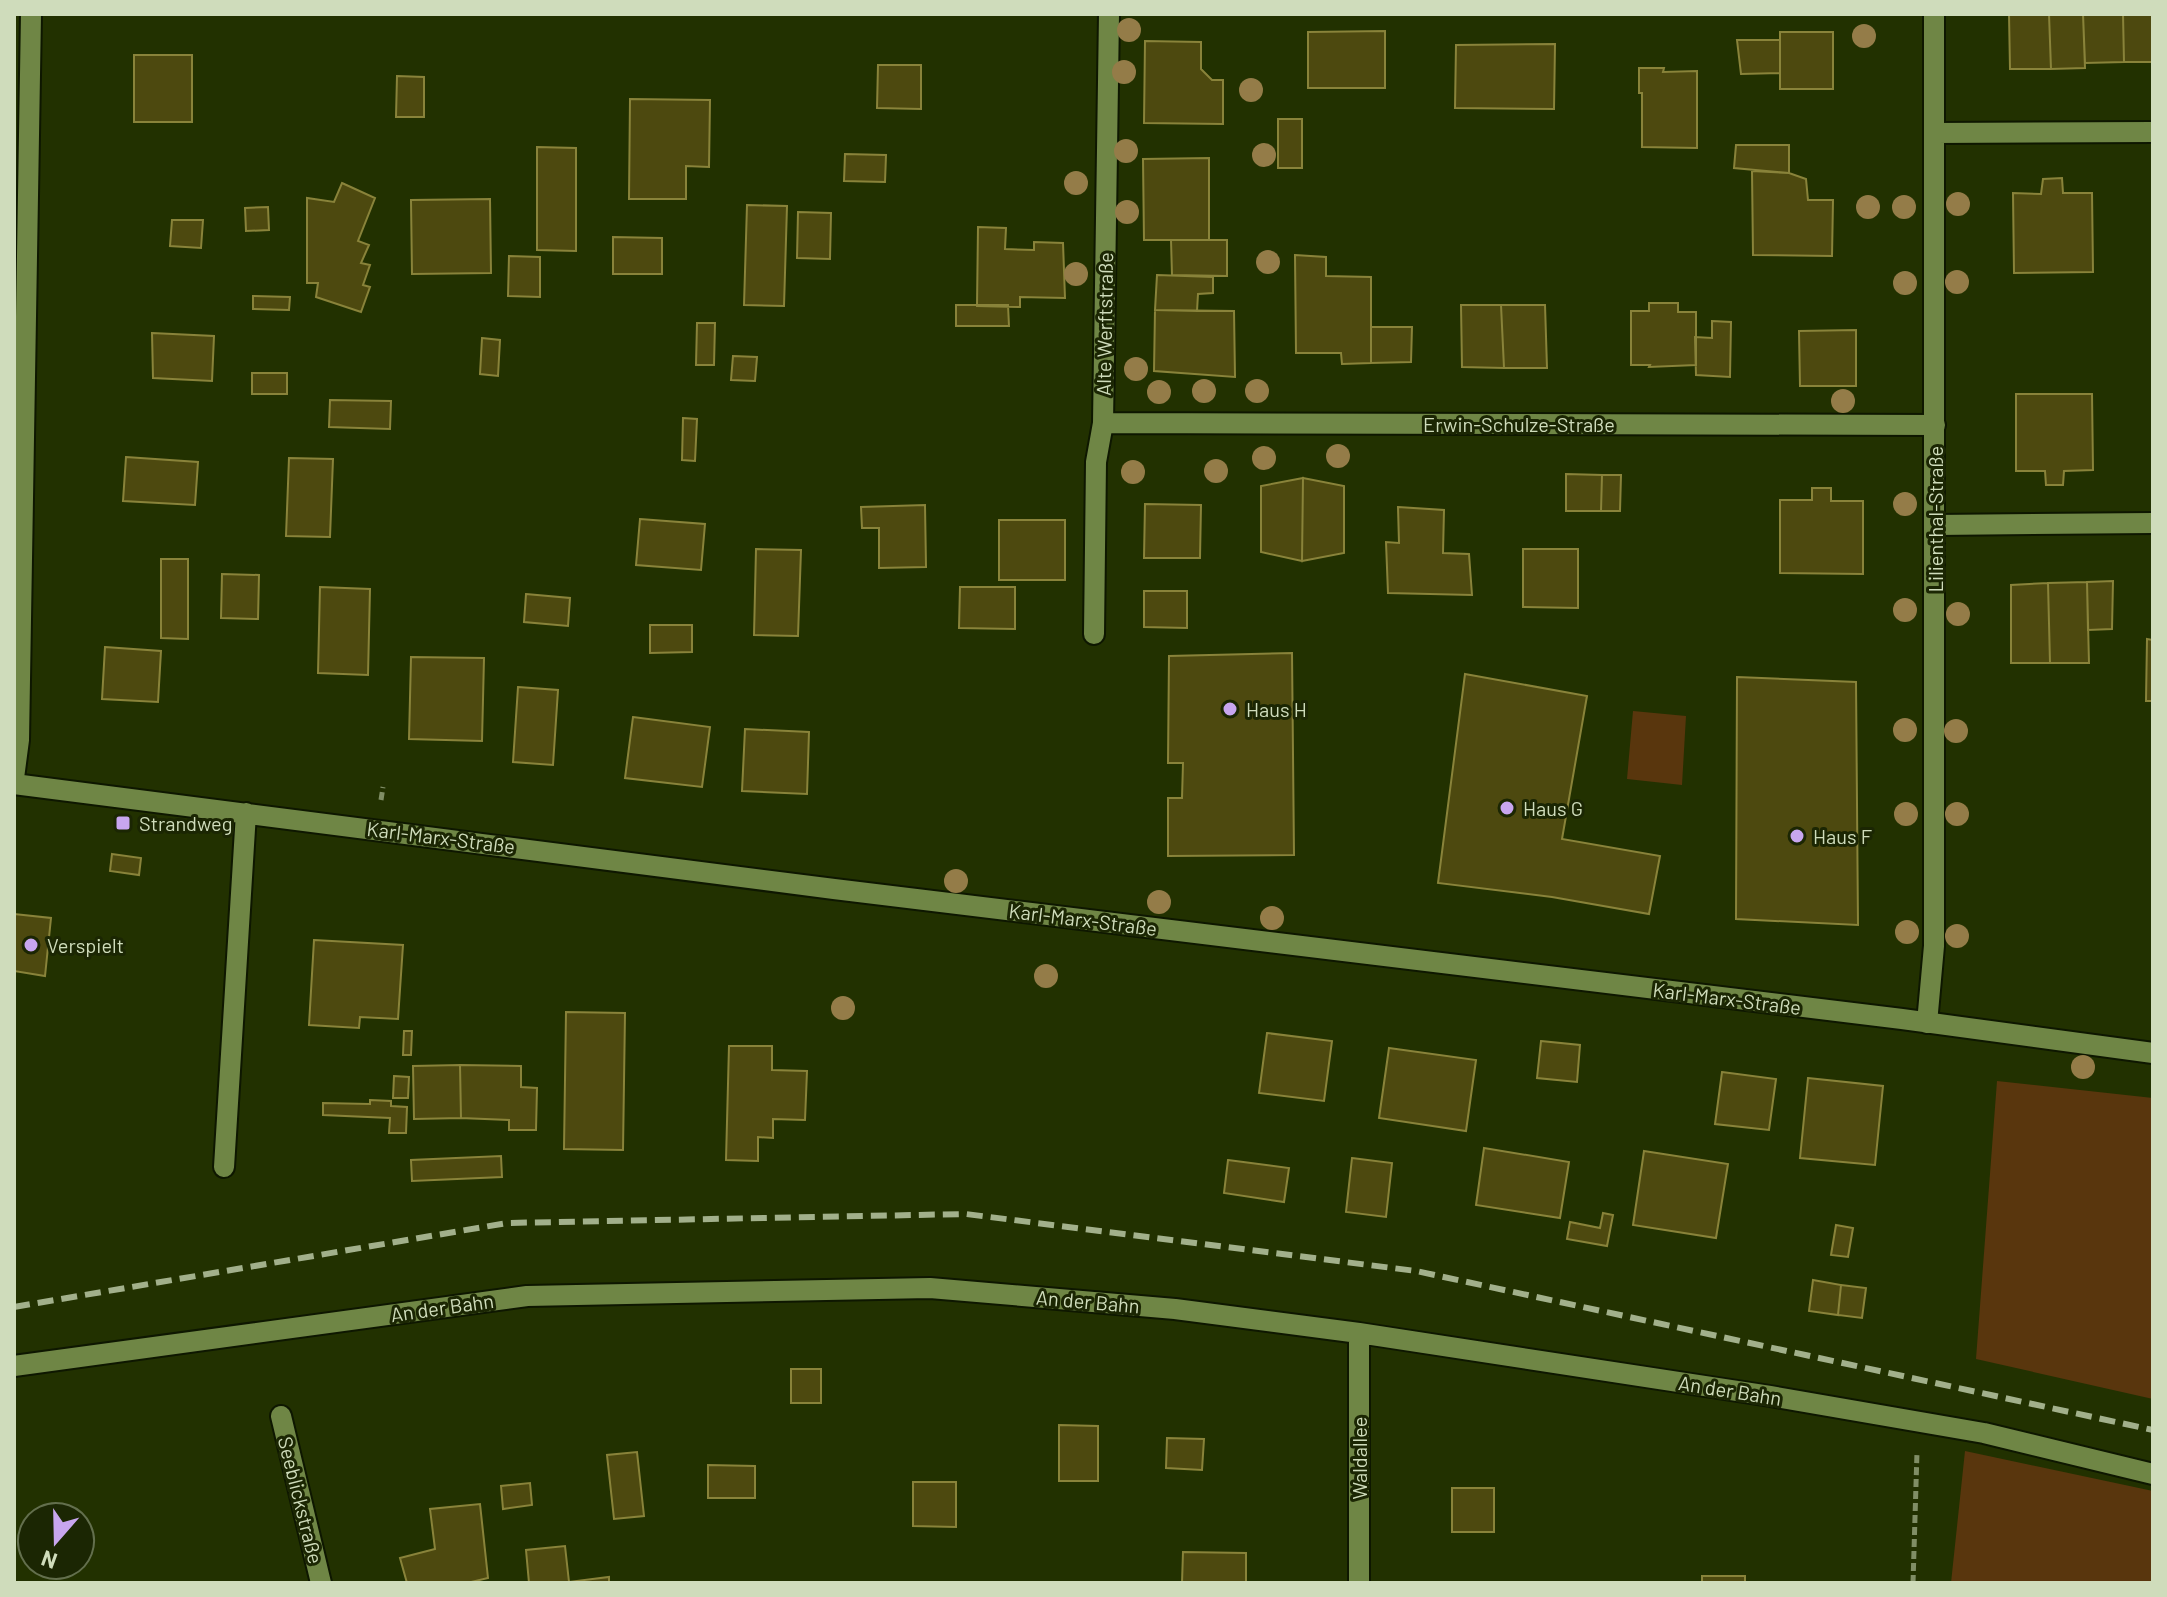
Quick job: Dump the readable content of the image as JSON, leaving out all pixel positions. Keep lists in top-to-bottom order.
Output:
{
  "streets": {
    "street": [
      "Alte Werftstraße",
      "Erwin-Schulze-Straße",
      "Lilienthal-Straße",
      "Karl-Marx-Straße",
      "An der Bahn",
      "Waldallee",
      "Seeblickstraße"
    ]
  },
  "crossings": [
    ["Alte Werftstraße", "Erwin-Schulze-Straße"],
    ["Erwin-Schulze-Straße", "Lilienthal-Straße"],
    ["Lilienthal-Straße", "Karl-Marx-Straße"],
    ["An der Bahn", "Waldallee"]
  ],
  "places": {
    "other": [
      "Haus H",
      "Haus G",
      "Haus F",
      "Verspielt"
    ],
    "transit": ["Strandweg"]
  },
  "north": "bottom"
}
